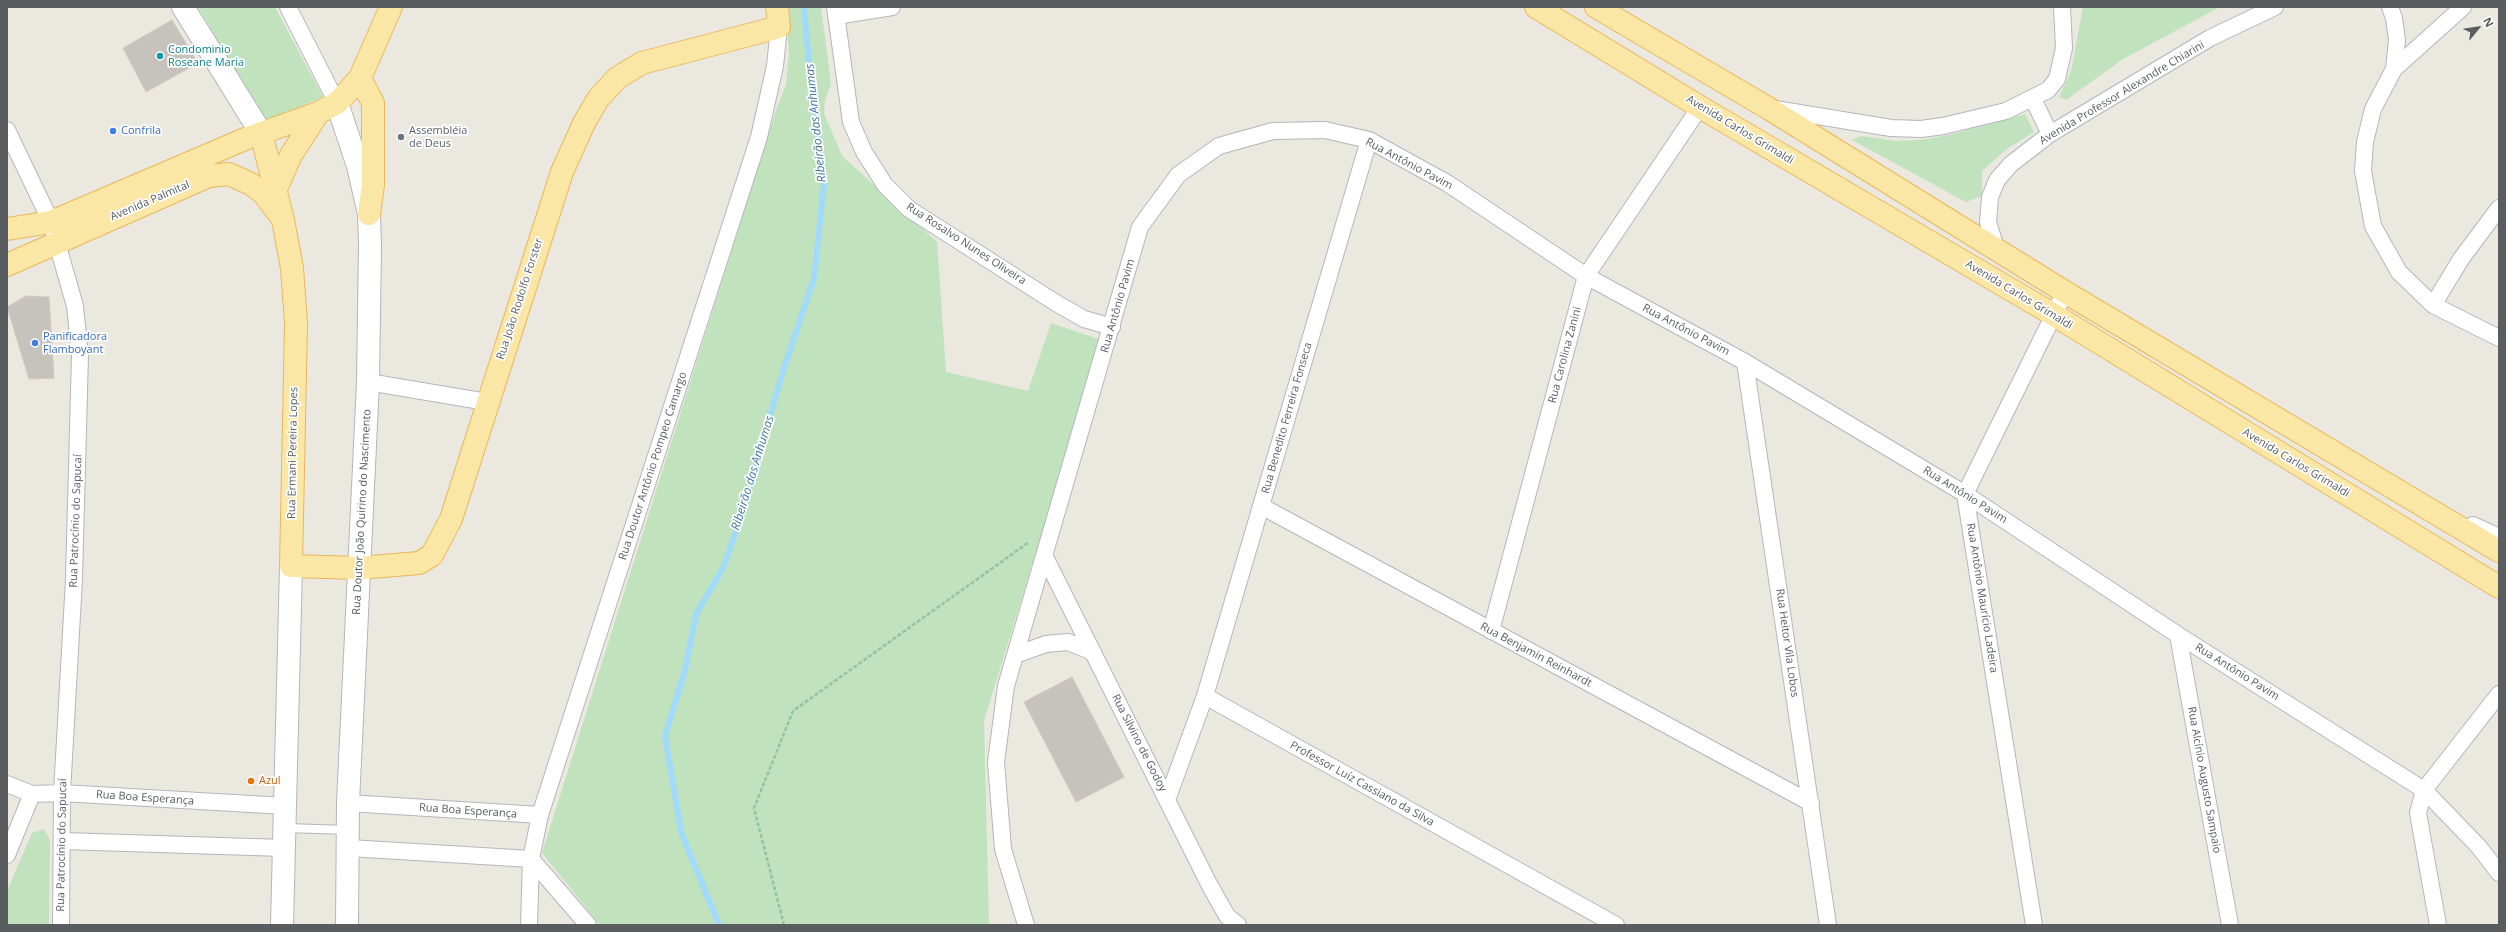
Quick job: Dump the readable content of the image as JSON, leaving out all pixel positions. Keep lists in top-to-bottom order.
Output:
{
  "streets": {
    "main road": [
      "Avenida Carlos Grimaldi",
      "Avenida Palmital",
      "Rua João Rodolfo Forster",
      "Rua Ermani Pereira Lopes"
    ],
    "street": [
      "Avenida Professor Alexandre Chiarini",
      "Rua Antônio Pavim",
      "Rua Rosalvo Nunes Oliveira",
      "Rua Carolina Zanini",
      "Rua Benedito Ferreira Fonseca",
      "Rua Doutor Antônio Pompeo Camargo",
      "Rua Doutor João Quirino do Nascimento",
      "Rua Patrocínio do Sapucaí",
      "Rua Antônio Maurício Ladeira",
      "Rua Heitor Vila Lobos",
      "Rua Benjamin Reinhardt",
      "Rua Silvino de Godoy",
      "Rua Alcínio Augusto Sampaio",
      "Professor Luíz Cassiano da Silva",
      "Rua Boa Esperança"
    ]
  },
  "crossings": [
    ["Avenida Carlos Grimaldi", "Rua Carolina Zanini"],
    ["Rua Antônio Pavim", "Rua Rosalvo Nunes Oliveira"],
    ["Rua Antônio Pavim", "Rua Carolina Zanini"],
    ["Rua Antônio Pavim", "Rua Benedito Ferreira Fonseca"],
    ["Rua Antônio Pavim", "Rua Antônio Maurício Ladeira"],
    ["Rua Antônio Pavim", "Rua Heitor Vila Lobos"],
    ["Rua Antônio Pavim", "Rua Silvino de Godoy"],
    ["Rua Antônio Pavim", "Rua Alcínio Augusto Sampaio"],
    ["Avenida Palmital", "Rua Ermani Pereira Lopes"],
    ["Avenida Palmital", "Rua Doutor João Quirino do Nascimento"],
    ["Avenida Palmital", "Rua Patrocínio do Sapucaí"],
    ["Rua João Rodolfo Forster", "Rua Ermani Pereira Lopes"],
    ["Rua João Rodolfo Forster", "Rua Doutor Antônio Pompeo Camargo"],
    ["Rua João Rodolfo Forster", "Rua Doutor João Quirino do Nascimento"],
    ["Rua Carolina Zanini", "Rua Benjamin Reinhardt"],
    ["Rua Benedito Ferreira Fonseca", "Rua Benjamin Reinhardt"],
    ["Rua Benedito Ferreira Fonseca", "Professor Luíz Cassiano da Silva"],
    ["Rua Ermani Pereira Lopes", "Rua Boa Esperança"],
    ["Rua Doutor Antônio Pompeo Camargo", "Rua Boa Esperança"],
    ["Rua Doutor João Quirino do Nascimento", "Rua Boa Esperança"],
    ["Rua Patrocínio do Sapucaí", "Rua Boa Esperança"],
    ["Rua Heitor Vila Lobos", "Rua Benjamin Reinhardt"]
  ],
  "water": ["Ribeirão das Anhumas"],
  "places": [
    "Condominio Roseane Maria",
    "Confrila",
    "Assembléia de Deus",
    "Panificadora Flamboyant",
    "Azul"
  ],
  "north": "top right"
}
